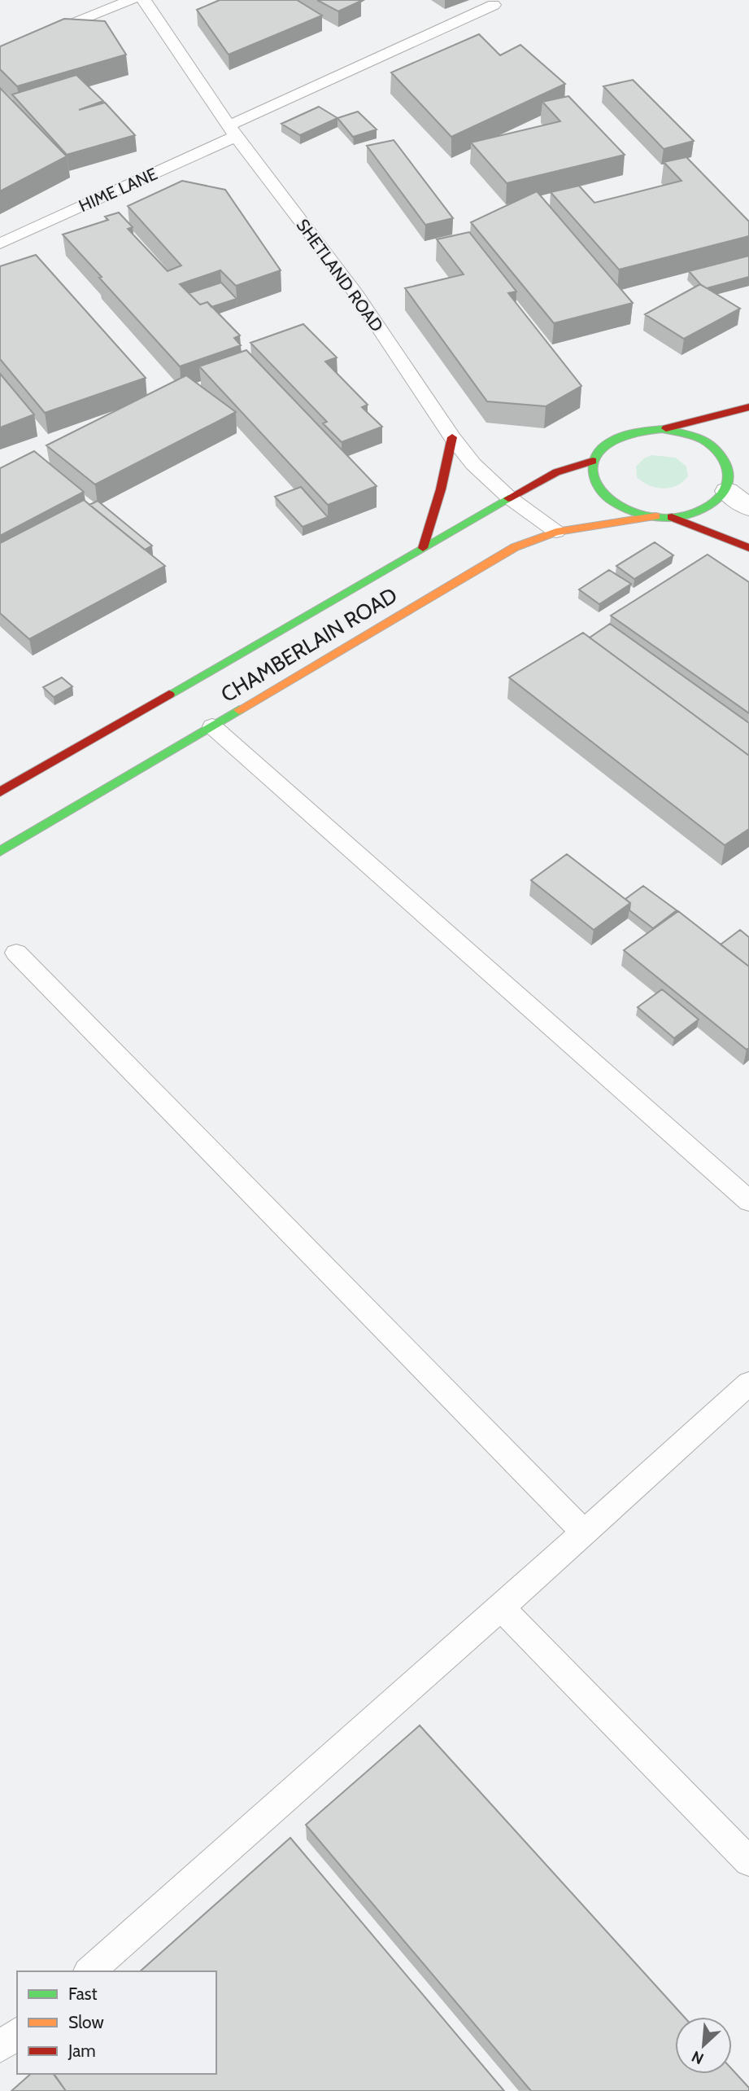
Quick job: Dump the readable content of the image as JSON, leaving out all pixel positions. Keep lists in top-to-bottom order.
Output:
{
  "streets": {
    "street": ["CHAMBERLAIN ROAD"],
    "lane": ["HIME LANE", "SHETLAND ROAD"]
  },
  "crossings": [
    ["HIME LANE", "SHETLAND ROAD"],
    ["SHETLAND ROAD", "CHAMBERLAIN ROAD"]
  ],
  "legend": ["Fast", "Slow", "Jam"],
  "north": "bottom left"
}
